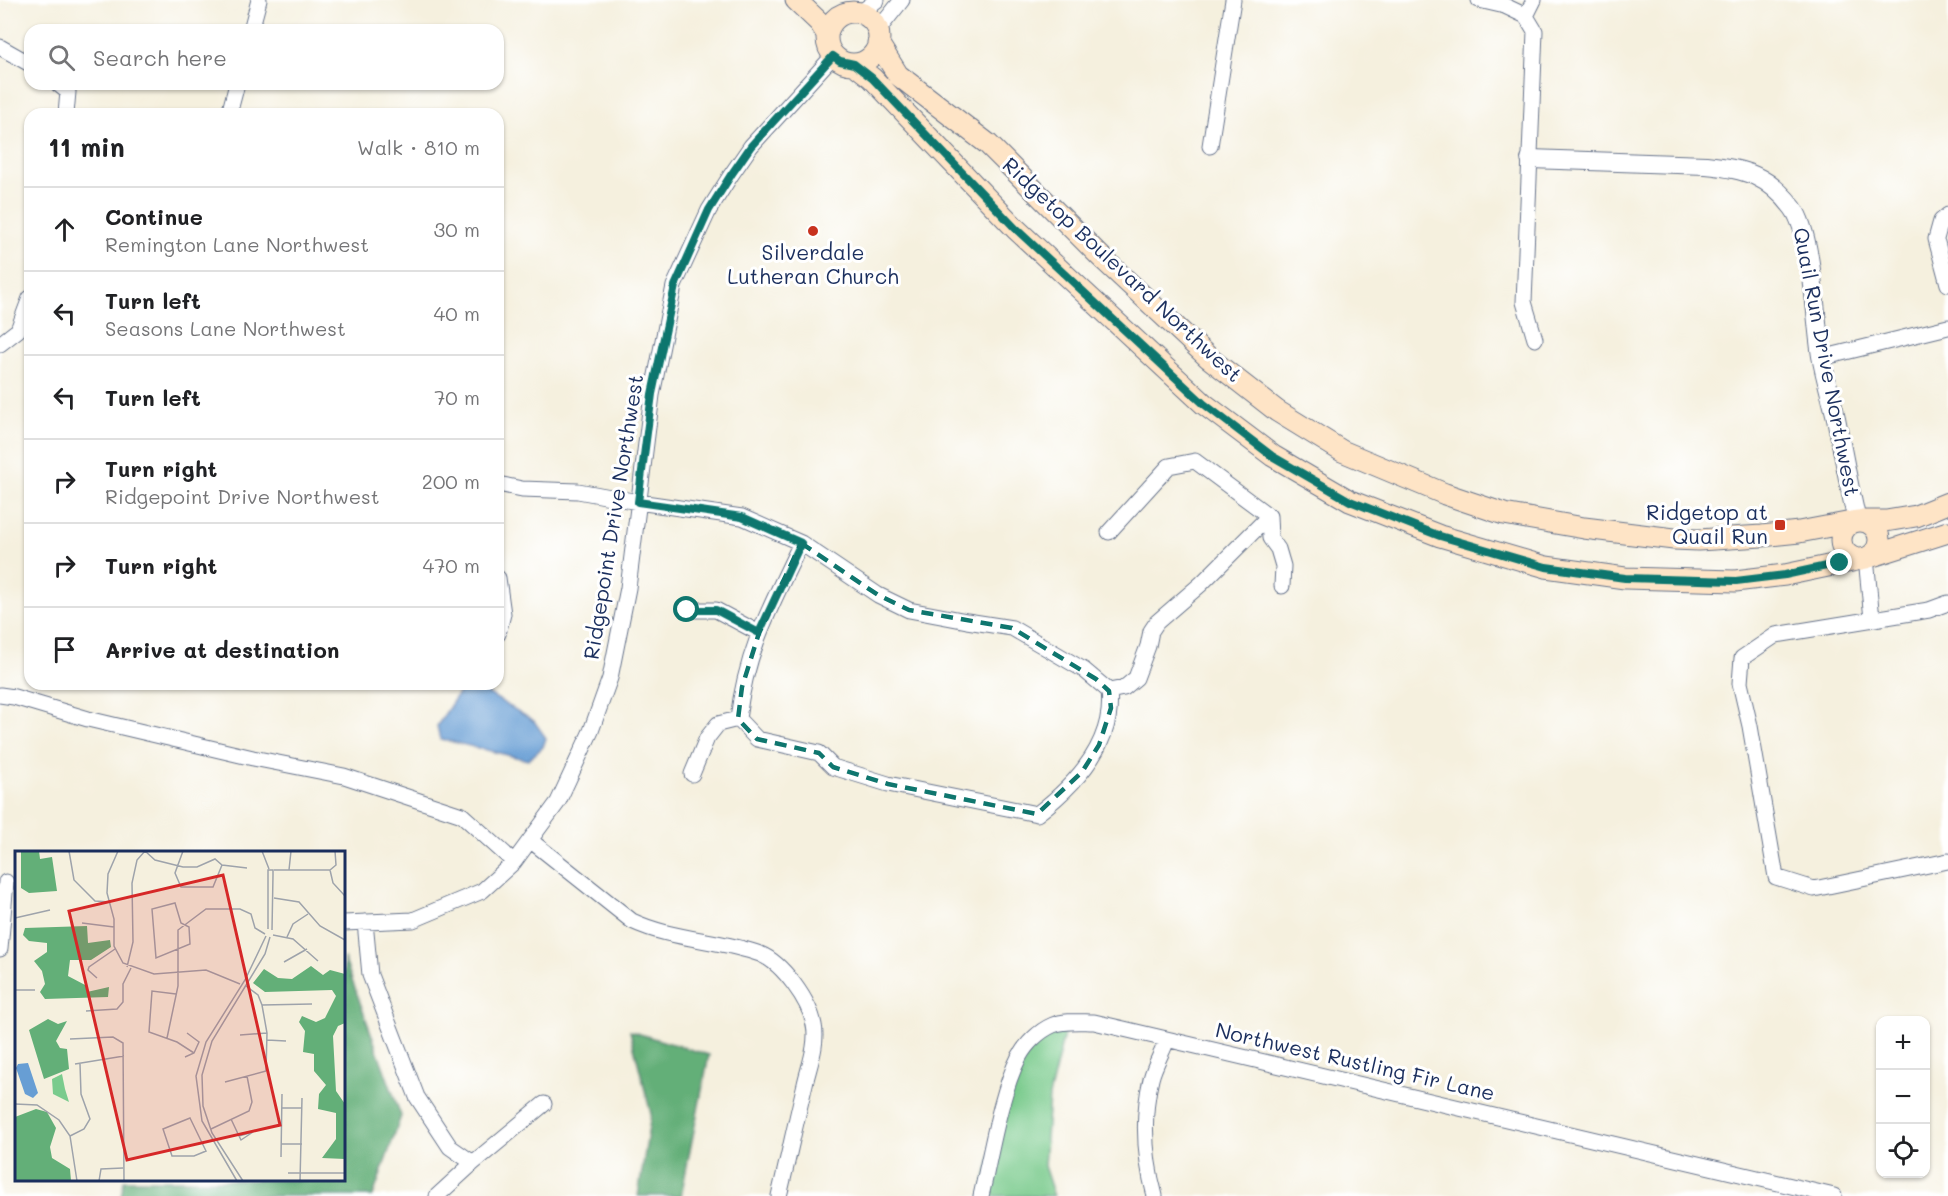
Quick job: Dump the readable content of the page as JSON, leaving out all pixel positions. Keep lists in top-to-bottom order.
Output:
{
  "streets": {
    "main road": ["Ridgetop Boulevard Northwest", "Quail Run Drive Northwest"],
    "street": ["Ridgepoint Drive Northwest", "Northwest Rustling Fir Lane"]
  },
  "crossings": [
    ["Ridgetop Boulevard Northwest", "Quail Run Drive Northwest"],
    ["Ridgetop Boulevard Northwest", "Ridgepoint Drive Northwest"]
  ],
  "places": {
    "other": ["Silverdale Lutheran Church"],
    "transit": ["Ridgetop at Quail Run"]
  },
  "page": {
    "search": "Search here",
    "heading": ["11 min", "Walk · 810 m"],
    "list": [
      ["Continue", "Remington Lane Northwest", "30 m"],
      ["Turn left", "Seasons Lane Northwest", "40 m"],
      ["Turn left", "70 m"],
      ["Turn right", "Ridgepoint Drive Northwest", "200 m"],
      ["Turn right", "470 m"],
      "Arrive at destination"
    ],
    "map_buttons": ["+", "−"]
  }
}
